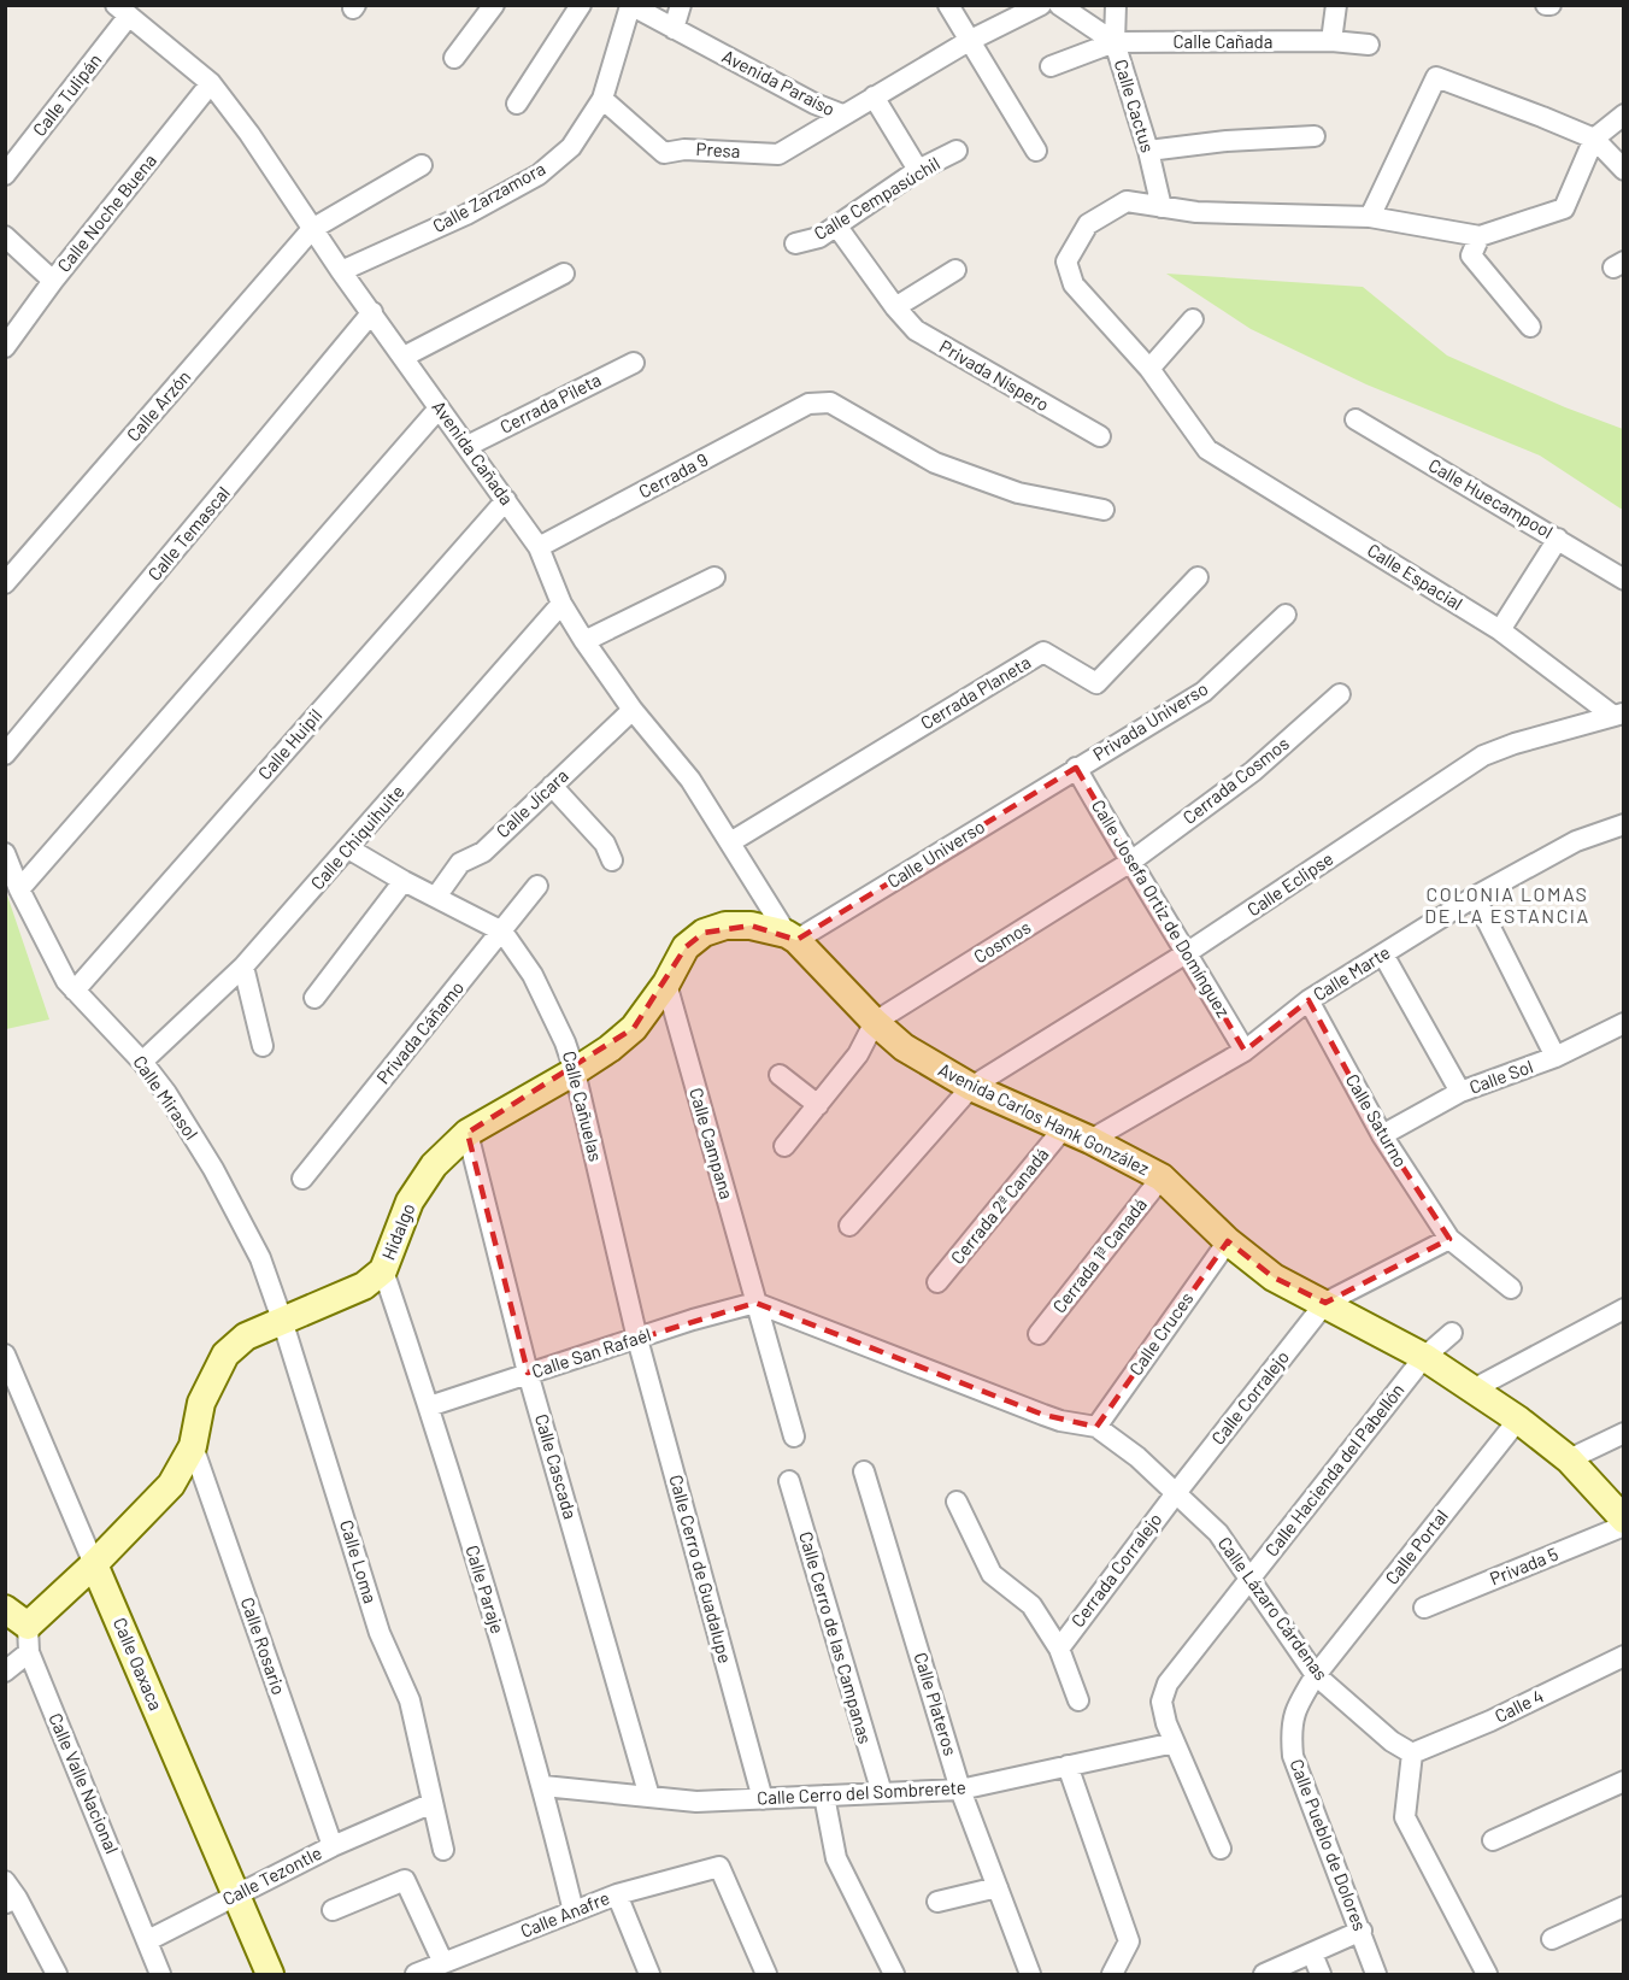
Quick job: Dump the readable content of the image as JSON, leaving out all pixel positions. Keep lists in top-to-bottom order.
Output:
{
  "streets": {
    "street": [
      "Calle Cañada",
      "Avenida Paraíso",
      "Calle Tulipán",
      "Calle Cactus",
      "Presa",
      "Calle Zarzamora",
      "Calle Cempasúchil",
      "Calle Noche Buena",
      "Privada Níspero",
      "Cerrada Pileta",
      "Calle Arzón",
      "Avenida Cañada",
      "Cerrada 9",
      "Calle Huecampool",
      "Calle Temascal",
      "Calle Espacial",
      "Cerrada Planeta",
      "Privada Universo",
      "Calle Huipil",
      "Cerrada Cosmos",
      "Calle Jícara",
      "Calle Chiquihuite",
      "Calle Universo",
      "Calle Eclipse",
      "Calle Josefa Ortiz de Domínguez",
      "Cosmos",
      "Calle Marte",
      "Privada Cáñamo",
      "Calle Sol",
      "Calle Mirasol",
      "Calle Cañuelas",
      "Avenida Carlos Hank González",
      "Calle Saturno",
      "Calle Campana",
      "Cerrada 2ª Canadá",
      "Hidalgo",
      "Cerrada 1ª Canadá",
      "Calle Cruces",
      "Calle San Rafaél",
      "Calle Corralejo",
      "Calle Cascada",
      "Calle Hacienda del Pabellón",
      "Calle Portal",
      "Calle Loma",
      "Privada 5",
      "Calle Cerro de Guadalupe",
      "Cerrada Corralejo",
      "Calle Paraje",
      "Calle Lázaro Cárdenas",
      "Calle Cerro de las Campanas",
      "Calle Rosario",
      "Calle Oaxaca",
      "Calle Plateros",
      "Calle 4",
      "Calle Valle Nacional",
      "Calle Cerro del Sombrerete",
      "Calle Pueblo de Dolores",
      "Calle Tezontle",
      "Calle Anafre"
    ]
  },
  "crossings": [
    ["Calle Cañada", "Calle Cactus"],
    ["Avenida Paraíso", "Presa"],
    ["Avenida Paraíso", "Calle Zarzamora"],
    ["Calle Tulipán", "Avenida Cañada"],
    ["Presa", "Calle Zarzamora"],
    ["Calle Zarzamora", "Avenida Cañada"],
    ["Calle Cempasúchil", "Privada Níspero"],
    ["Calle Noche Buena", "Avenida Cañada"],
    ["Cerrada Pileta", "Avenida Cañada"],
    ["Calle Arzón", "Avenida Cañada"],
    ["Avenida Cañada", "Cerrada 9"],
    ["Avenida Cañada", "Calle Temascal"],
    ["Avenida Cañada", "Cerrada Planeta"],
    ["Avenida Cañada", "Calle Huipil"],
    ["Avenida Cañada", "Calle Jícara"],
    ["Avenida Cañada", "Calle Chiquihuite"],
    ["Avenida Cañada", "Calle Universo"],
    ["Avenida Cañada", "Avenida Carlos Hank González"],
    ["Avenida Cañada", "Hidalgo"],
    ["Calle Espacial", "Calle Eclipse"],
    ["Privada Universo", "Calle Universo"],
    ["Privada Universo", "Calle Josefa Ortiz de Domínguez"],
    ["Calle Huipil", "Calle Mirasol"],
    ["Cerrada Cosmos", "Calle Josefa Ortiz de Domínguez"],
    ["Cerrada Cosmos", "Cosmos"],
    ["Calle Jícara", "Calle Cañuelas"],
    ["Calle Chiquihuite", "Calle Mirasol"],
    ["Calle Chiquihuite", "Calle Cañuelas"],
    ["Calle Universo", "Calle Josefa Ortiz de Domínguez"],
    ["Calle Universo", "Avenida Carlos Hank González"],
    ["Calle Universo", "Hidalgo"],
    ["Calle Eclipse", "Calle Josefa Ortiz de Domínguez"],
    ["Calle Eclipse", "Avenida Carlos Hank González"],
    ["Calle Josefa Ortiz de Domínguez", "Cosmos"],
    ["Calle Josefa Ortiz de Domínguez", "Calle Marte"],
    ["Cosmos", "Avenida Carlos Hank González"],
    ["Calle Marte", "Avenida Carlos Hank González"],
    ["Calle Marte", "Calle Saturno"],
    ["Privada Cáñamo", "Calle Cañuelas"],
    ["Calle Sol", "Calle Saturno"],
    ["Calle Mirasol", "Hidalgo"],
    ["Calle Mirasol", "Calle Loma"],
    ["Calle Cañuelas", "Hidalgo"],
    ["Calle Cañuelas", "Calle San Rafaél"],
    ["Calle Cañuelas", "Calle Cerro de Guadalupe"],
    ["Avenida Carlos Hank González", "Cerrada 2ª Canadá"],
    ["Avenida Carlos Hank González", "Hidalgo"],
    ["Avenida Carlos Hank González", "Cerrada 1ª Canadá"],
    ["Avenida Carlos Hank González", "Calle Cruces"],
    ["Avenida Carlos Hank González", "Calle Corralejo"],
    ["Avenida Carlos Hank González", "Calle Hacienda del Pabellón"],
    ["Avenida Carlos Hank González", "Calle Portal"],
    ["Calle Campana", "Hidalgo"],
    ["Calle Campana", "Calle San Rafaél"],
    ["Calle Campana", "Calle Lázaro Cárdenas"],
    ["Hidalgo", "Calle Cascada"],
    ["Hidalgo", "Calle Loma"],
    ["Hidalgo", "Calle Paraje"],
    ["Hidalgo", "Calle Rosario"],
    ["Hidalgo", "Calle Oaxaca"],
    ["Hidalgo", "Calle Valle Nacional"],
    ["Calle Cruces", "Calle Lázaro Cárdenas"],
    ["Calle San Rafaél", "Calle Cascada"],
    ["Calle San Rafaél", "Calle Cerro de Guadalupe"],
    ["Calle San Rafaél", "Calle Paraje"],
    ["Calle San Rafaél", "Calle Lázaro Cárdenas"],
    ["Calle Corralejo", "Cerrada Corralejo"],
    ["Calle Corralejo", "Calle Lázaro Cárdenas"],
    ["Calle Cascada", "Calle Cerro del Sombrerete"],
    ["Calle Hacienda del Pabellón", "Calle Lázaro Cárdenas"],
    ["Calle Hacienda del Pabellón", "Calle Cerro del Sombrerete"],
    ["Calle Portal", "Calle Lázaro Cárdenas"],
    ["Calle Portal", "Calle Pueblo de Dolores"],
    ["Calle Loma", "Calle Tezontle"],
    ["Calle Cerro de Guadalupe", "Calle Cerro del Sombrerete"],
    ["Cerrada Corralejo", "Calle Lázaro Cárdenas"],
    ["Calle Paraje", "Calle Cerro del Sombrerete"],
    ["Calle Paraje", "Calle Anafre"],
    ["Calle Lázaro Cárdenas", "Calle 4"],
    ["Calle Lázaro Cárdenas", "Calle Pueblo de Dolores"],
    ["Calle Cerro de las Campanas", "Calle Cerro del Sombrerete"],
    ["Calle Rosario", "Calle Tezontle"],
    ["Calle Oaxaca", "Calle Tezontle"],
    ["Calle Plateros", "Calle Cerro del Sombrerete"],
    ["Calle Valle Nacional", "Calle Tezontle"]
  ],
  "districts": ["COLONIA LOMAS DE LA ESTANCIA"]
}
